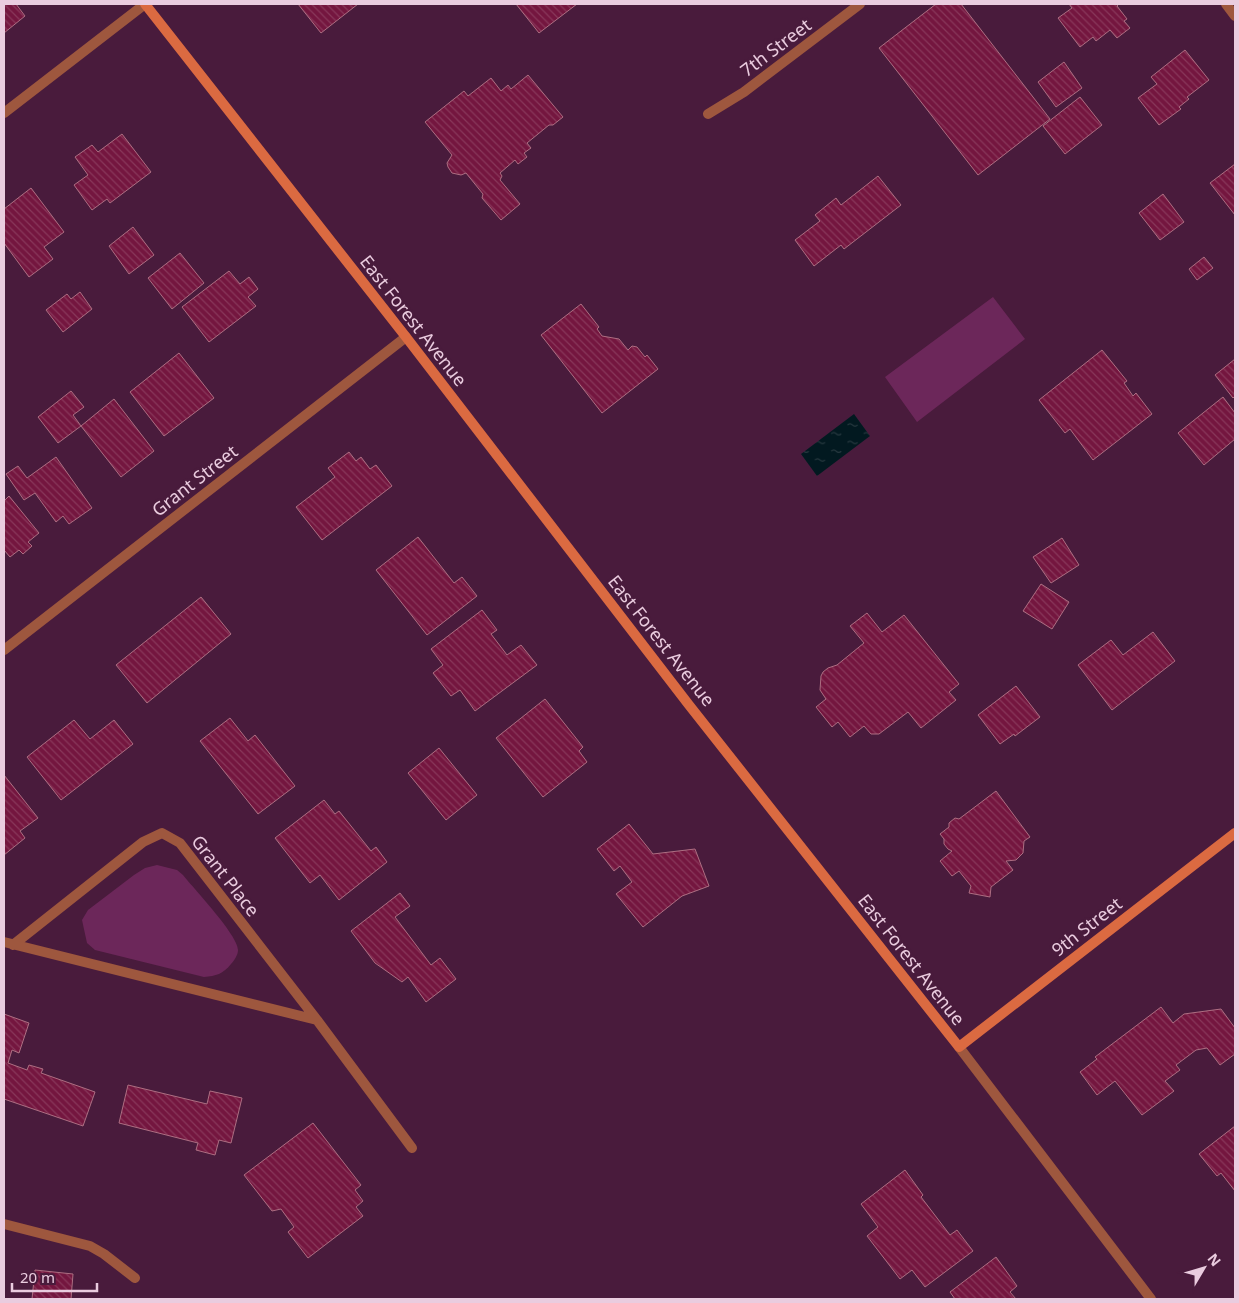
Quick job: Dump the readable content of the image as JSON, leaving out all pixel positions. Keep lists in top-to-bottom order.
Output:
{
  "streets": {
    "street": [
      "7th Street",
      "East Forest Avenue",
      "Grant Street",
      "Grant Place",
      "9th Street"
    ]
  },
  "crossings": [
    ["East Forest Avenue", "Grant Street"],
    ["East Forest Avenue", "9th Street"]
  ],
  "scale_bar": "20 m",
  "north": "top right"
}
